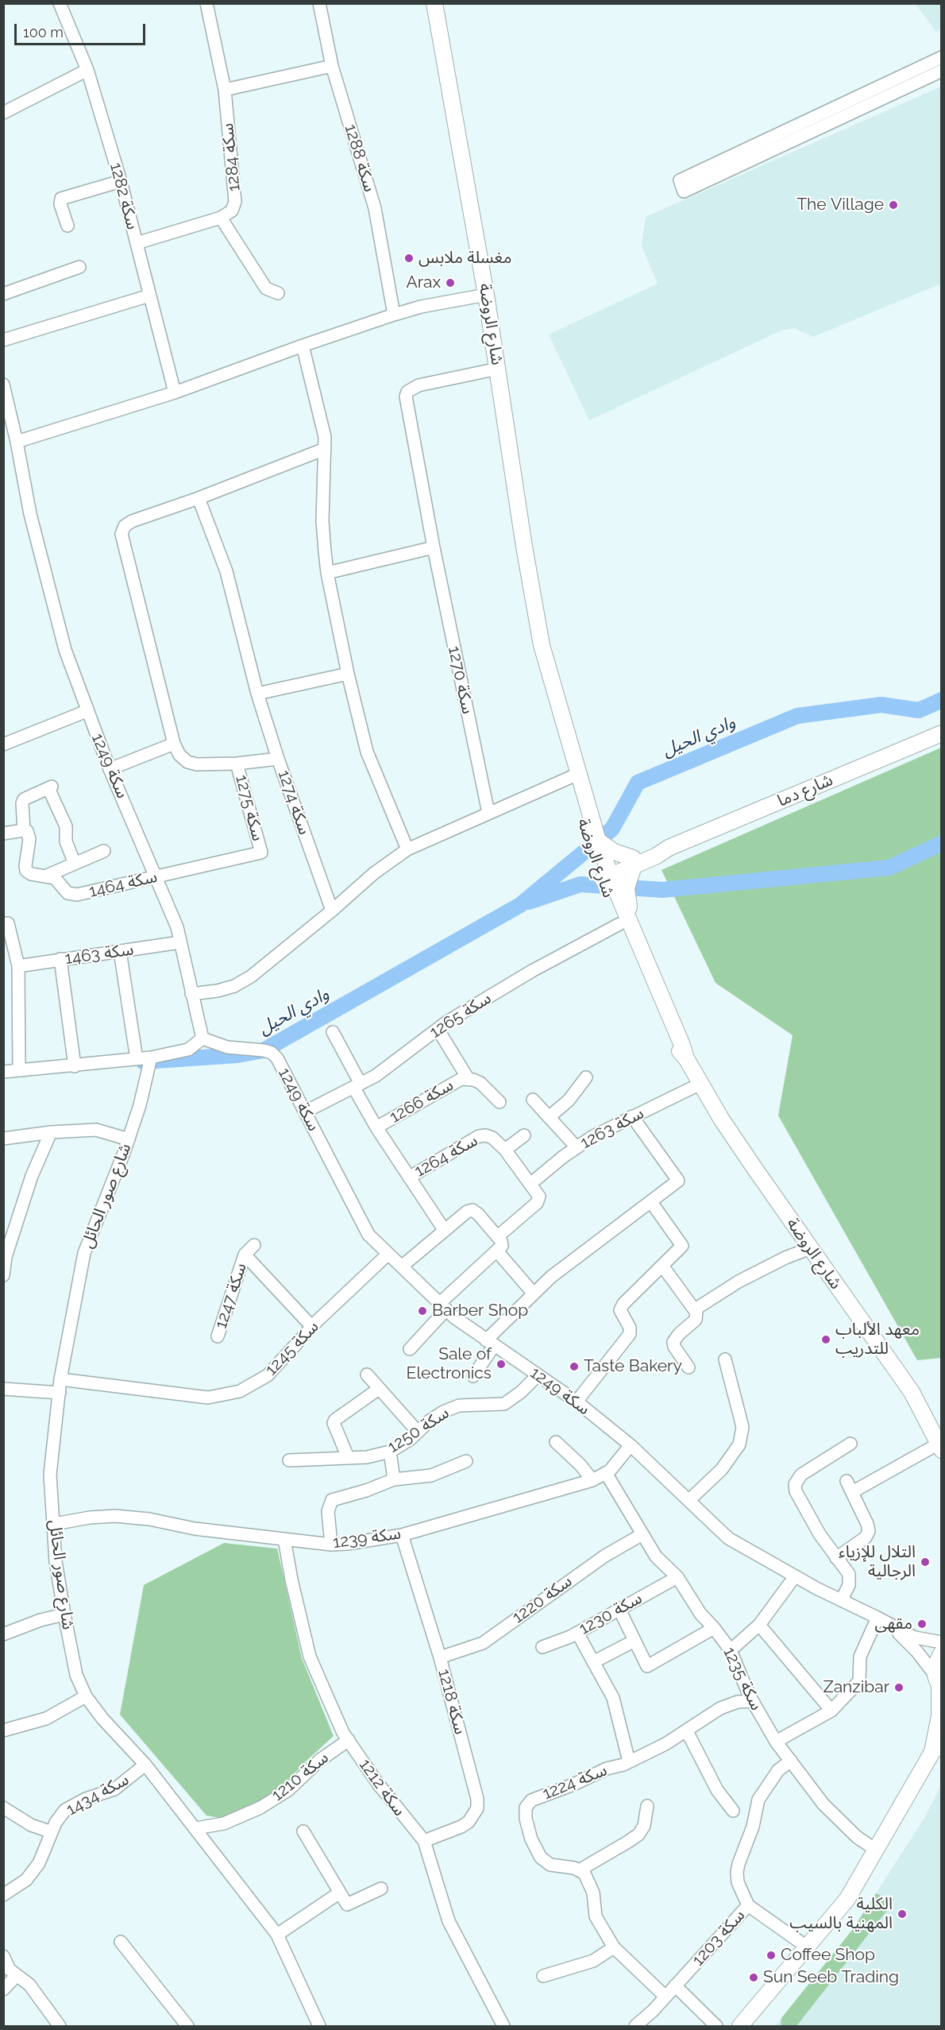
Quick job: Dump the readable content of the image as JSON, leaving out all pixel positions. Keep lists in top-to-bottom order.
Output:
{
  "streets": {
    "main road": ["شارع الروضة", "شارع دما"],
    "street": [
      "سكة 1284",
      "سكة 1288",
      "سكة 1282",
      "سكة 1270",
      "سكة 1249",
      "سكة 1274",
      "سكة 1275",
      "سكة 1464",
      "سكة 1463",
      "سكة 1265",
      "سكة 1266",
      "سكة 1263",
      "سكة 1264",
      "شارع صور الحائل",
      "سكة 1247",
      "سكة 1245",
      "سكة 1250",
      "سكة 1239",
      "سكة 1220",
      "سكة 1230",
      "سكة 1235",
      "سكة 1218",
      "سكة 1210",
      "سكة 1224",
      "سكة 1212",
      "سكة 1434",
      "سكة 1203"
    ]
  },
  "crossings": [
    ["شارع الروضة", "سكة 1270"],
    ["شارع الروضة", "شارع دما"],
    ["شارع الروضة", "سكة 1265"],
    ["شارع الروضة", "سكة 1263"],
    ["سكة 1249", "سكة 1464"],
    ["سكة 1249", "سكة 1463"],
    ["سكة 1249", "سكة 1265"],
    ["سكة 1249", "سكة 1245"],
    ["سكة 1249", "سكة 1250"],
    ["سكة 1249", "سكة 1239"],
    ["سكة 1275", "سكة 1464"],
    ["سكة 1265", "سكة 1266"],
    ["سكة 1263", "سكة 1264"],
    ["شارع صور الحائل", "سكة 1245"],
    ["شارع صور الحائل", "سكة 1239"],
    ["شارع صور الحائل", "سكة 1210"],
    ["شارع صور الحائل", "سكة 1434"],
    ["سكة 1247", "سكة 1245"],
    ["سكة 1239", "سكة 1235"],
    ["سكة 1239", "سكة 1218"],
    ["سكة 1239", "سكة 1212"],
    ["سكة 1220", "سكة 1235"],
    ["سكة 1220", "سكة 1218"],
    ["سكة 1230", "سكة 1235"],
    ["سكة 1235", "سكة 1224"],
    ["سكة 1235", "سكة 1203"],
    ["سكة 1218", "سكة 1212"],
    ["سكة 1210", "سكة 1212"]
  ],
  "water": ["وادي الحيل"],
  "places": [
    "The Village",
    "مغسلة ملابس",
    "Arax",
    "Barber Shop",
    "معهد الألباب للتدريب",
    "Sale of Electronics",
    "Taste Bakery",
    "التلال للإزياء الرجالية",
    "مقهى",
    "Zanzibar",
    "الكلية المهنية بالسيب",
    "Coffee Shop",
    "Sun Seeb Trading"
  ],
  "scale_bar": "100 m"
}
